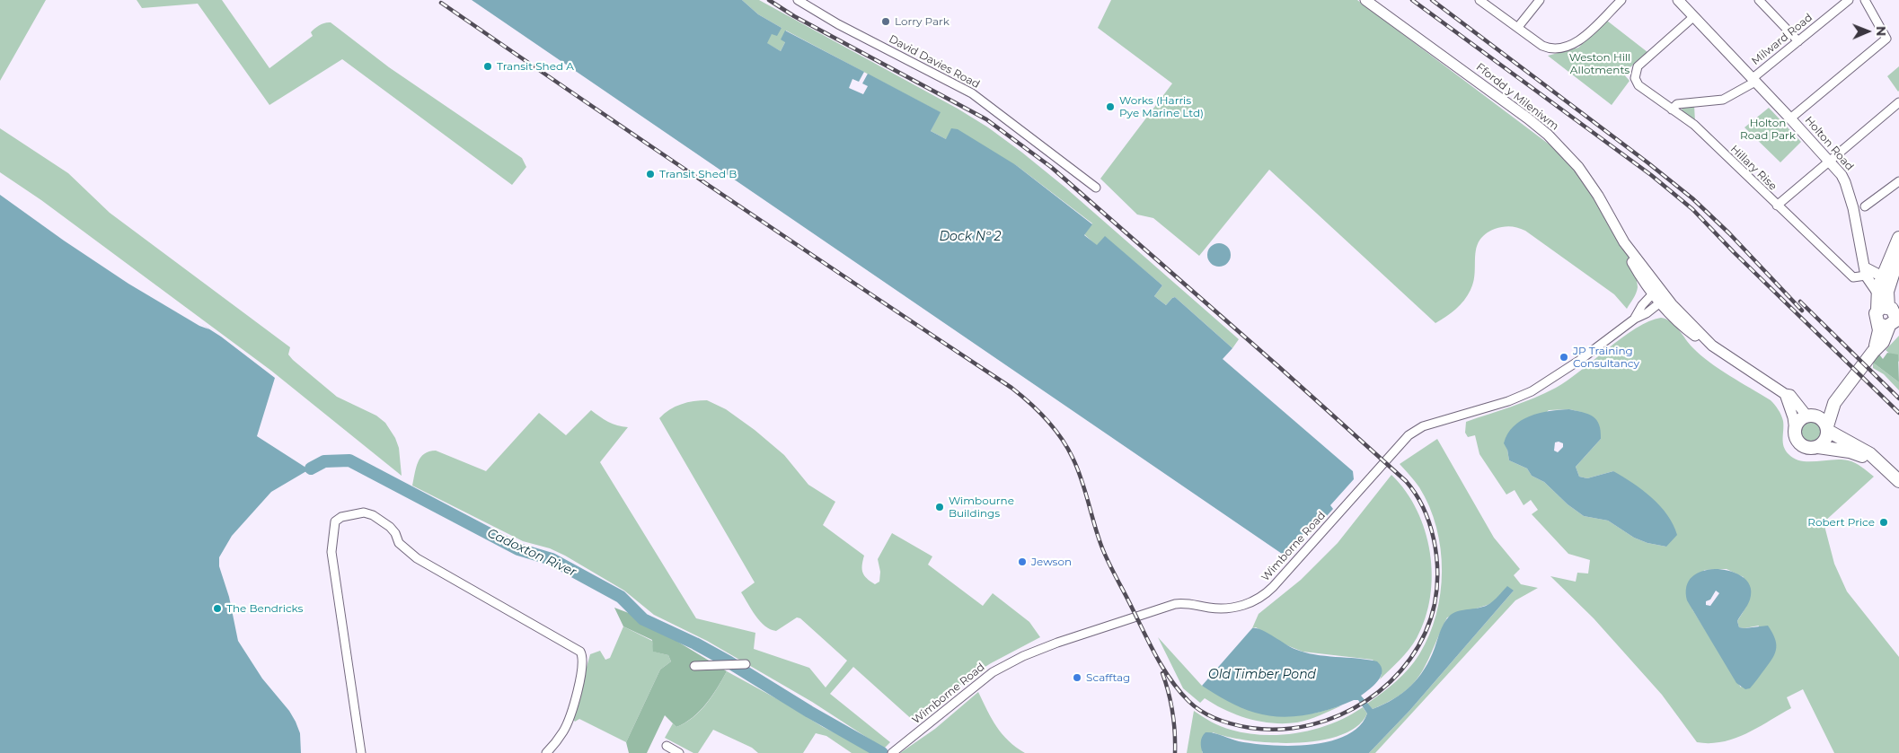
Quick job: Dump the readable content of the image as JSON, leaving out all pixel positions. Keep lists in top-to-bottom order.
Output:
{
  "streets": {
    "street": [
      "Milward Road",
      "David Davies Road",
      "Ffordd y Mileniwm",
      "Holton Road",
      "Hillary Rise",
      "Wimborne Road"
    ]
  },
  "crossings": [
    ["Milward Road", "Holton Road"],
    ["Milward Road", "Hillary Rise"],
    ["Ffordd y Mileniwm", "Wimborne Road"],
    ["Holton Road", "Hillary Rise"]
  ],
  "water": ["Dock Nº 2", "Cadoxton River", "Old Timber Pond"],
  "parks": ["Weston Hill Allotments", "Holton Road Park"],
  "places": [
    "Lorry Park",
    "Transit Shed A",
    "Works (Harris Pye Marine Ltd)",
    "Transit Shed B",
    "JP Training Consultancy",
    "Wimbourne Buildings",
    "Robert Price",
    "Jewson",
    "The Bendricks",
    "Scafftag"
  ],
  "north": "right"
}
